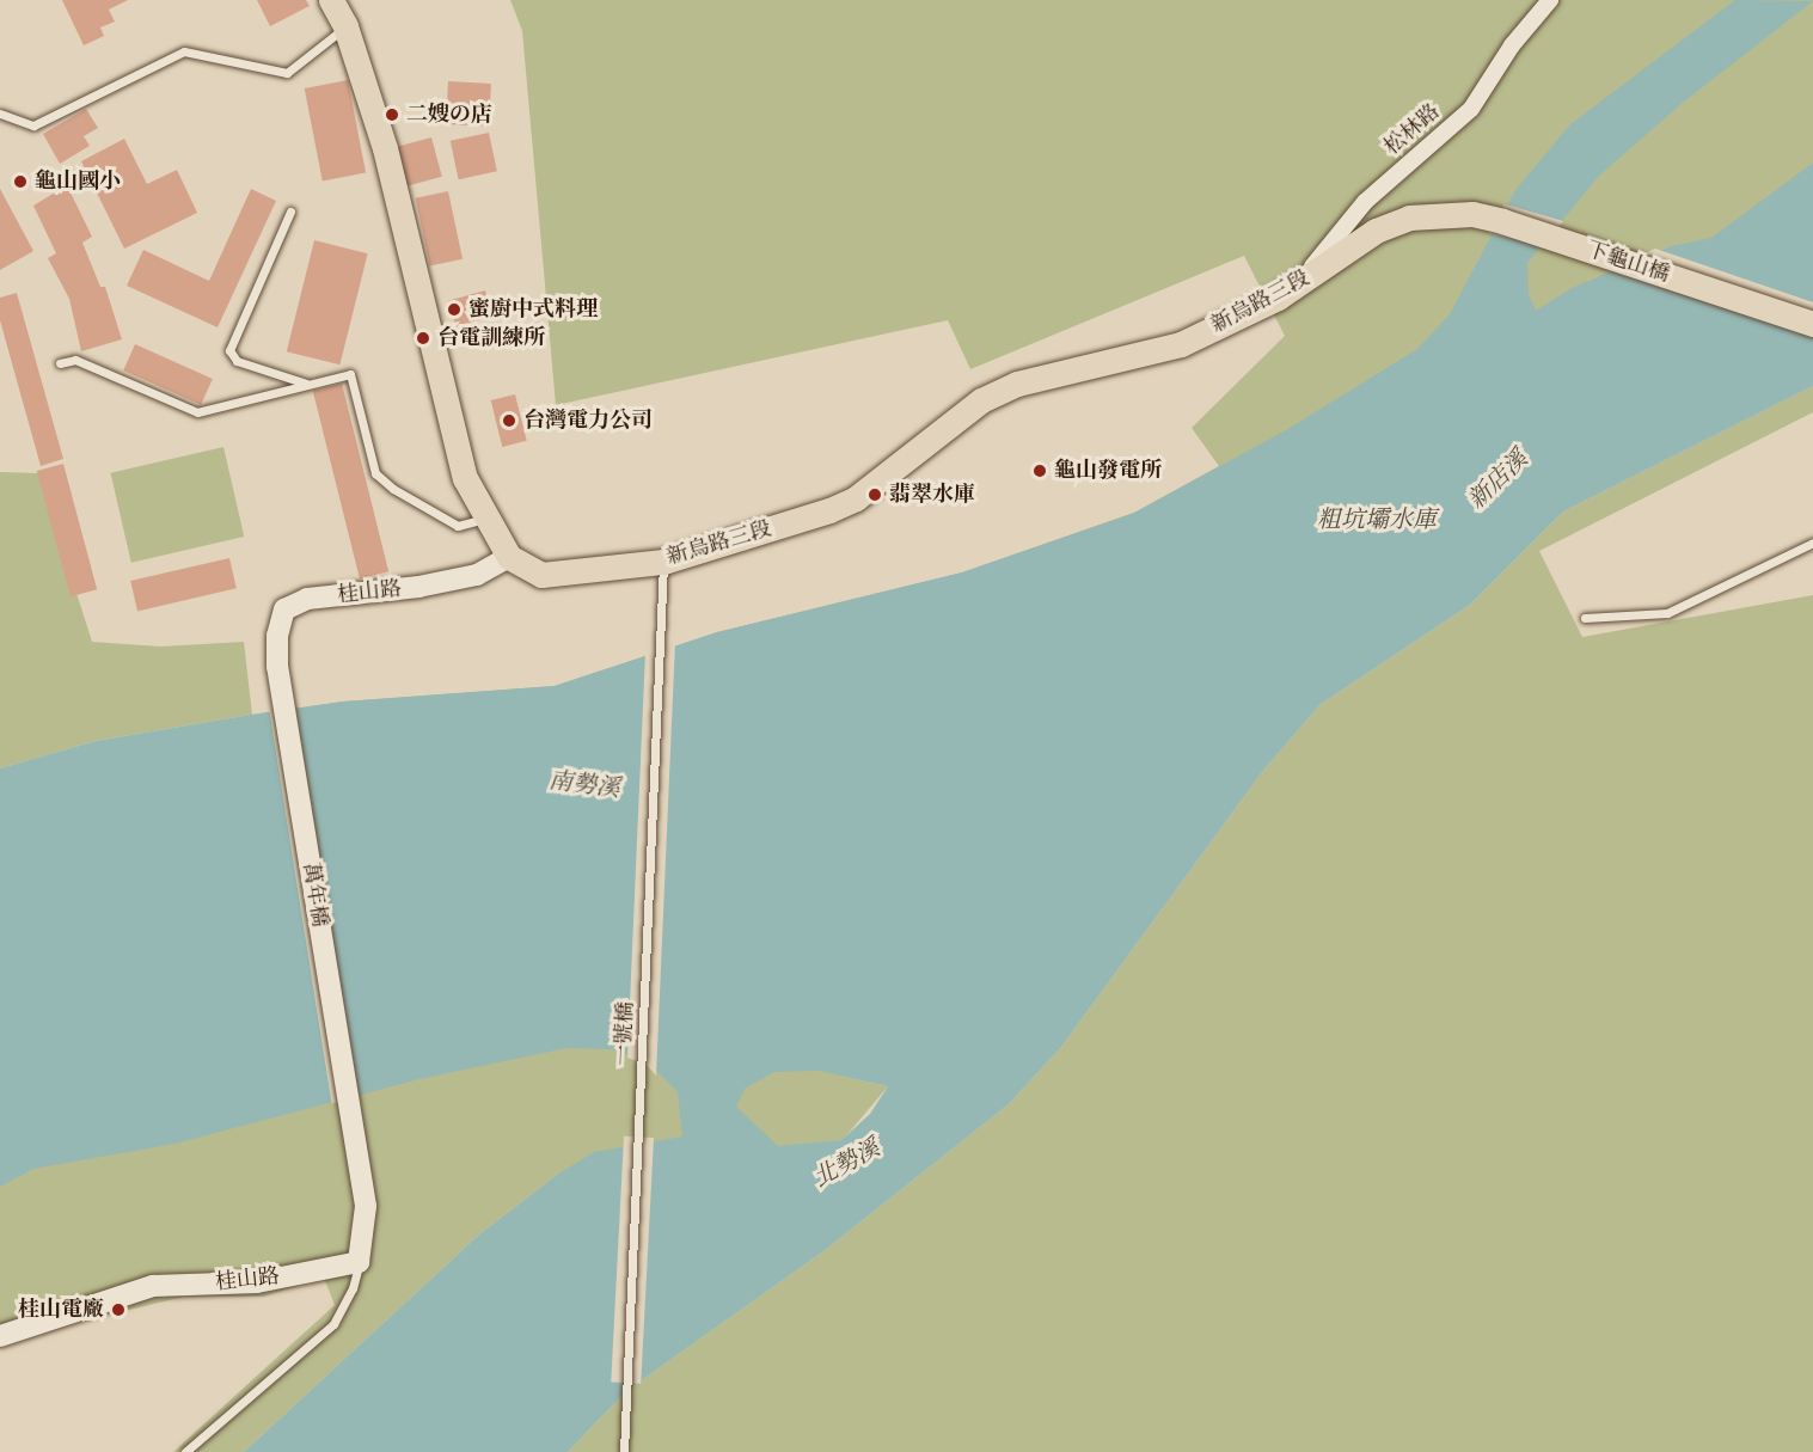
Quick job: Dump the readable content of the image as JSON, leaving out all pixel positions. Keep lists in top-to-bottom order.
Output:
{
  "streets": {
    "main road": ["下龜山橋", "新烏路三段"],
    "street": ["松林路", "桂山路", "萬年橋"],
    "lane": ["一號橋"]
  },
  "crossings": [
    ["松林路", "新烏路三段"],
    ["下龜山橋", "新烏路三段"],
    ["新烏路三段", "桂山路"],
    ["新烏路三段", "一號橋"],
    ["桂山路", "萬年橋"]
  ],
  "water": [
    "新店溪",
    "粗坑壩水庫",
    "南勢溪",
    "北勢溪"
  ],
  "places": [
    "二嫂の店",
    "龜山國小",
    "蜜廚中式料理",
    "台電訓練所",
    "台灣電力公司",
    "龜山發電所",
    "翡翠水庫",
    "桂山電廠"
  ]
}
